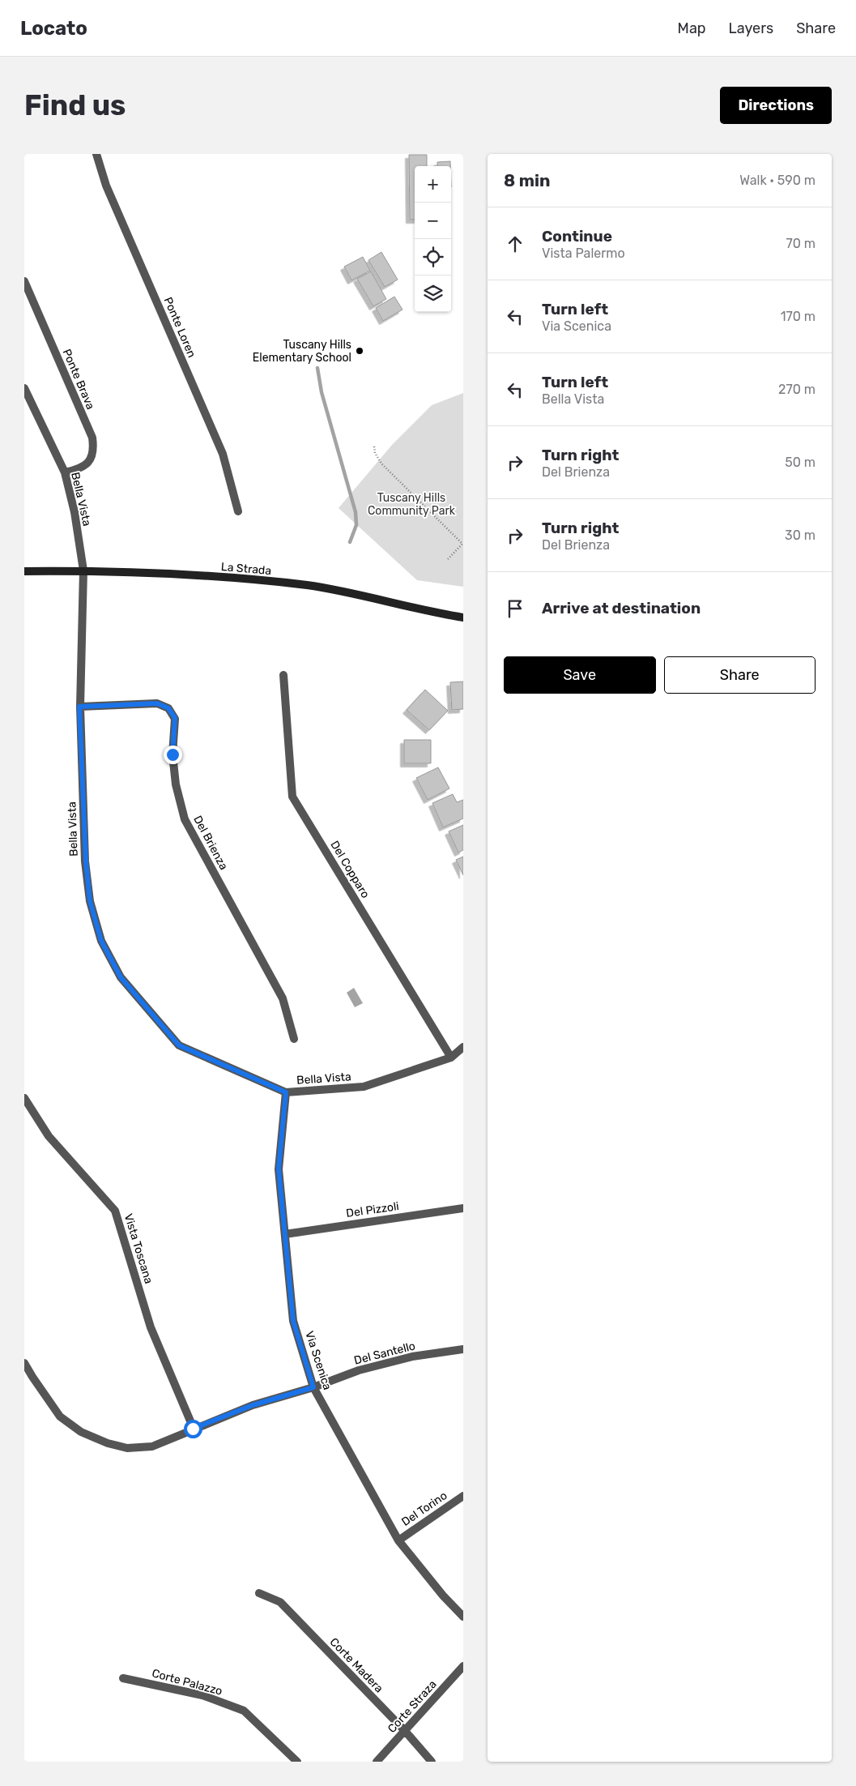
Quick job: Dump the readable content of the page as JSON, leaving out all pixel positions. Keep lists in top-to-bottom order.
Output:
{
  "streets": {
    "street": [
      "Ponte Loren",
      "Ponte Brava",
      "Bella Vista",
      "La Strada",
      "Del Brienza",
      "Del Copparo",
      "Del Pizzoli",
      "Vista Toscana",
      "Del Santello",
      "Via Scenica",
      "Del Torino",
      "Corte Madera",
      "Corte Palazzo",
      "Corte Straza"
    ]
  },
  "crossings": [
    ["Ponte Brava", "Bella Vista"],
    ["Bella Vista", "La Strada"],
    ["Bella Vista", "Del Brienza"],
    ["Bella Vista", "Del Copparo"],
    ["Bella Vista", "Via Scenica"],
    ["Del Pizzoli", "Via Scenica"],
    ["Vista Toscana", "Del Santello"],
    ["Del Santello", "Via Scenica"],
    ["Via Scenica", "Del Torino"],
    ["Corte Madera", "Corte Straza"]
  ],
  "parks": ["Tuscany Hills Community Park"],
  "places": ["Tuscany Hills Elementary School"],
  "page": {
    "header": "Locato",
    "nav": ["Map", "Layers", "Share"],
    "buttons": [
      "Directions",
      ["Save", "Share"]
    ],
    "title": "Find us",
    "heading": ["8 min", "Walk · 590 m"],
    "map_buttons": ["+", "−"],
    "list": [
      ["Continue", "Vista Palermo", "70 m"],
      ["Turn left", "Via Scenica", "170 m"],
      ["Turn left", "Bella Vista", "270 m"],
      ["Turn right", "Del Brienza", "50 m"],
      ["Turn right", "Del Brienza", "30 m"],
      "Arrive at destination"
    ]
  }
}
